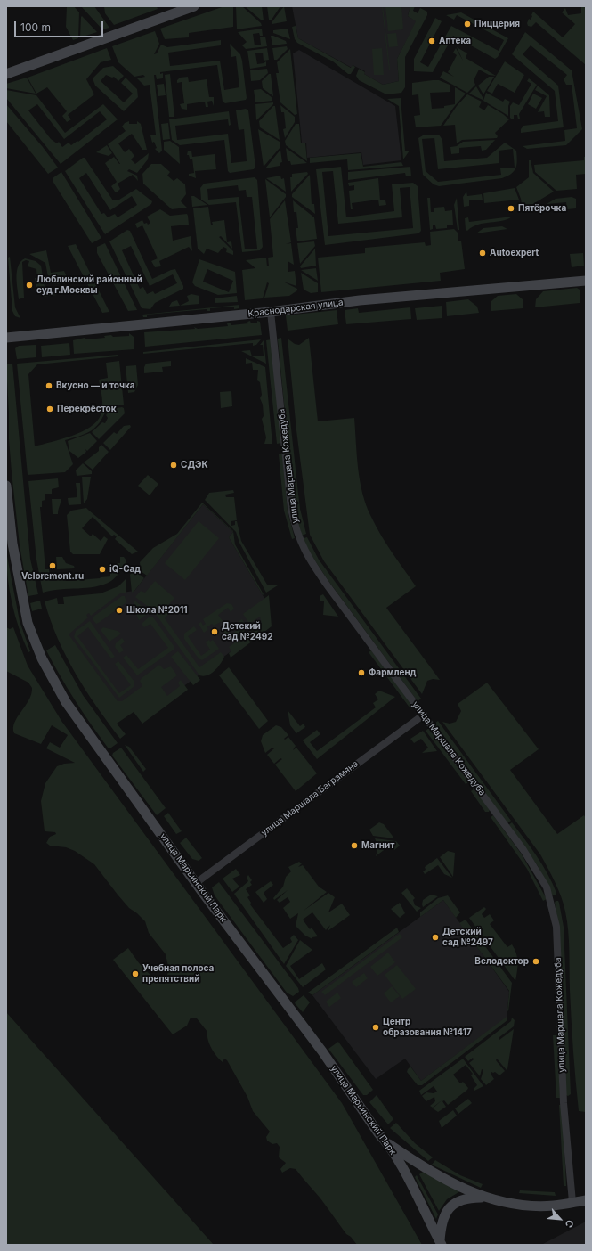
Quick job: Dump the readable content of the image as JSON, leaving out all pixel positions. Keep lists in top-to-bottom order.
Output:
{
  "streets": {
    "main road": ["Краснодарская улица", "улица Марьинский Парк"],
    "street": ["улица Маршала Кожедуба", "улица Маршала Баграмяна"]
  },
  "crossings": [
    ["Краснодарская улица", "улица Маршала Кожедуба"],
    ["улица Маршала Кожедуба", "улица Маршала Баграмяна"],
    ["улица Маршала Баграмяна", "улица Марьинский Парк"]
  ],
  "places": [
    "Пиццерия",
    "Аптека",
    "Пятёрочка",
    "Autoexpert",
    "Люблинский районный суд г.Москвы",
    "Вкусно — и точка",
    "Перекрёсток",
    "СДЭК",
    "Veloremont.ru",
    "iQ-Сад",
    "Школа №2011",
    "Детский сад №2492",
    "Фармленд",
    "Магнит",
    "Детский сад №2497",
    "Велодоктор",
    "Учебная полоса препятствий",
    "Центр образования №1417"
  ],
  "scale_bar": "100 m",
  "north": "bottom right"
}
